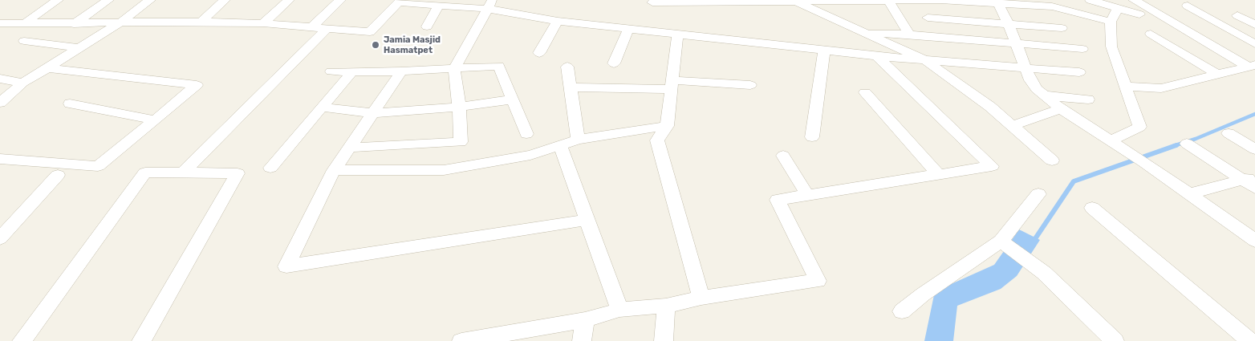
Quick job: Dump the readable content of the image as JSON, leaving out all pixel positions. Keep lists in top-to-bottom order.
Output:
{
  "places": ["Jamia Masjid Hasmatpet"]
}
